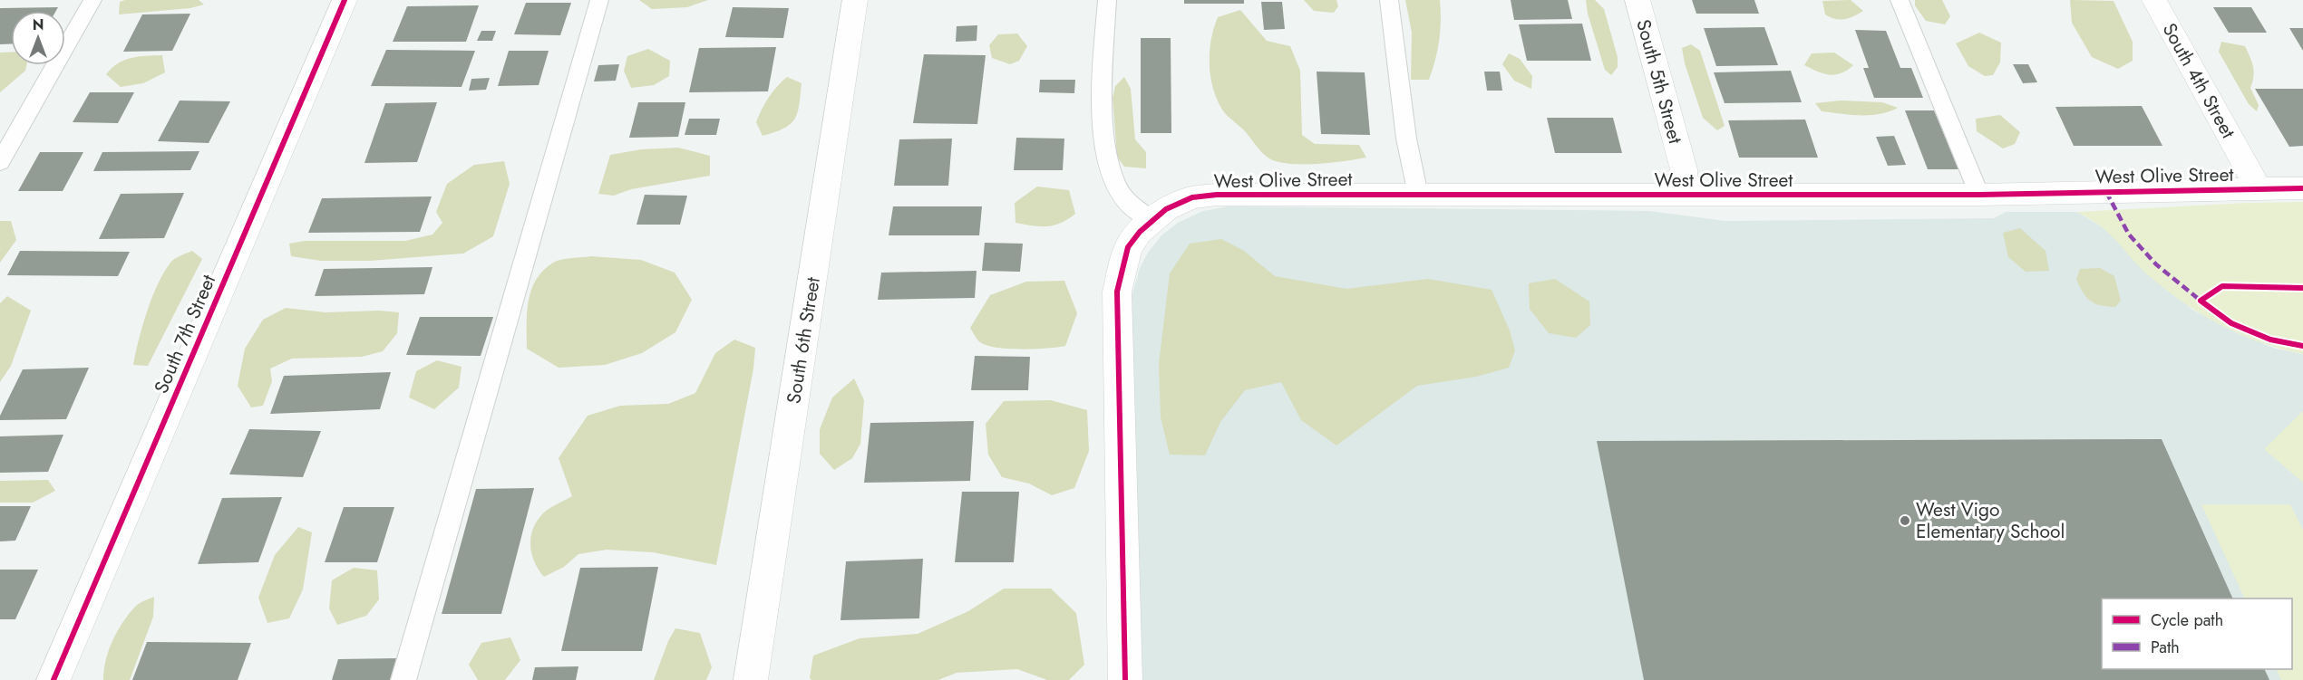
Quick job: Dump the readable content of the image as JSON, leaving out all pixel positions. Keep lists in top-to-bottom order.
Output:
{
  "streets": {
    "street": [
      "South 4th Street",
      "South 5th Street",
      "West Olive Street",
      "South 7th Street",
      "South 6th Street"
    ]
  },
  "crossings": [
    ["South 4th Street", "West Olive Street"],
    ["South 5th Street", "West Olive Street"]
  ],
  "places": ["West Vigo Elementary School"],
  "legend": ["Cycle path", "Path"],
  "north": "top"
}
